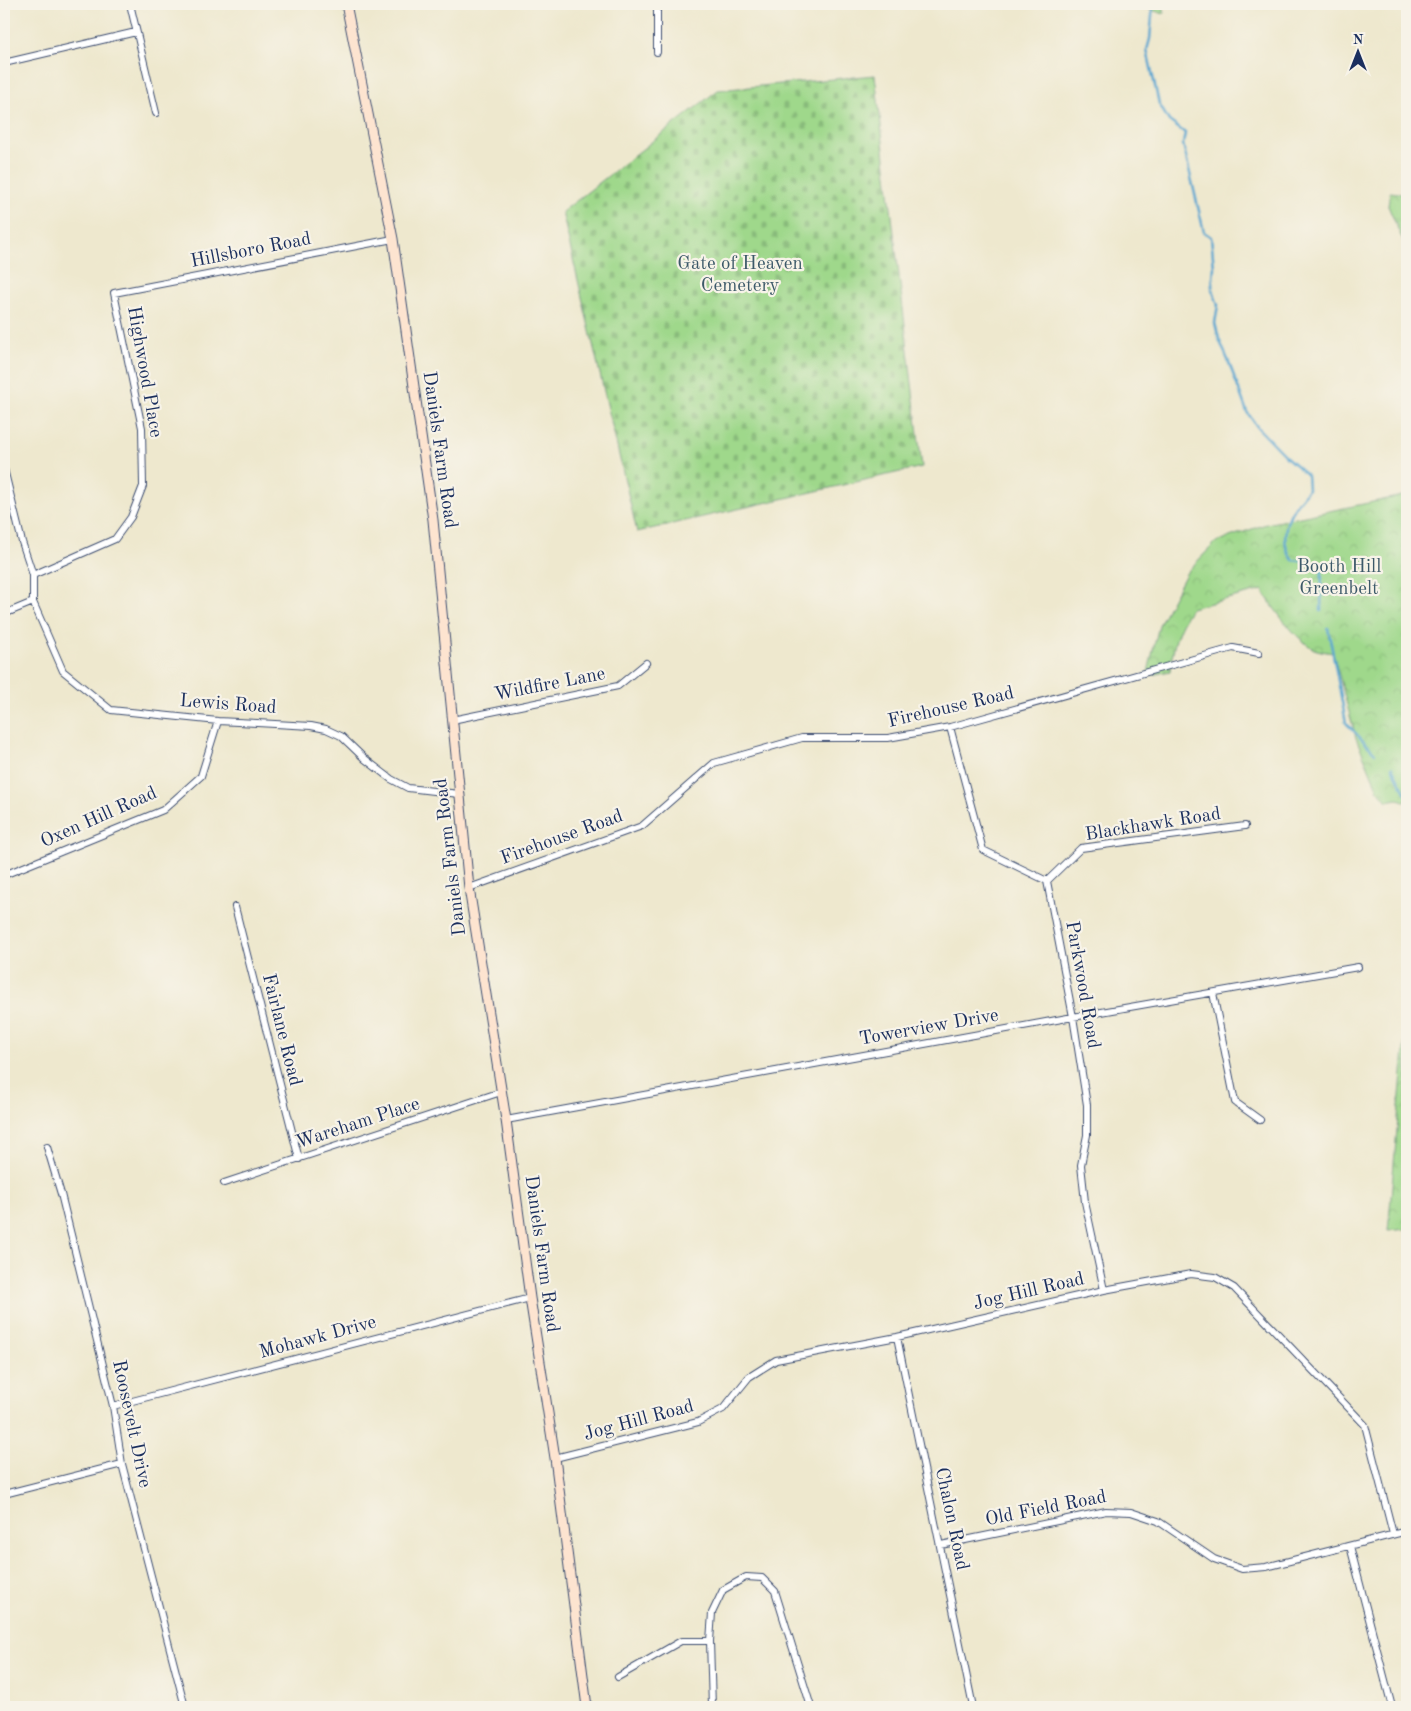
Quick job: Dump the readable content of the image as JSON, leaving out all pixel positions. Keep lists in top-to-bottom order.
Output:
{
  "streets": {
    "main road": ["Daniels Farm Road"],
    "street": [
      "Hillsboro Road",
      "Highwood Place",
      "Wildfire Lane",
      "Lewis Road",
      "Firehouse Road",
      "Oxen Hill Road",
      "Blackhawk Road",
      "Parkwood Road",
      "Towerview Drive",
      "Fairlane Road",
      "Wareham Place",
      "Jog Hill Road",
      "Mohawk Drive",
      "Roosevelt Drive",
      "Old Field Road",
      "Chalon Road"
    ]
  },
  "crossings": [
    ["Hillsboro Road", "Highwood Place"],
    ["Hillsboro Road", "Daniels Farm Road"],
    ["Daniels Farm Road", "Wildfire Lane"],
    ["Daniels Farm Road", "Lewis Road"],
    ["Daniels Farm Road", "Firehouse Road"],
    ["Daniels Farm Road", "Towerview Drive"],
    ["Daniels Farm Road", "Wareham Place"],
    ["Daniels Farm Road", "Jog Hill Road"],
    ["Daniels Farm Road", "Mohawk Drive"],
    ["Lewis Road", "Oxen Hill Road"],
    ["Blackhawk Road", "Parkwood Road"],
    ["Parkwood Road", "Towerview Drive"],
    ["Parkwood Road", "Jog Hill Road"],
    ["Fairlane Road", "Wareham Place"],
    ["Jog Hill Road", "Old Field Road"],
    ["Jog Hill Road", "Chalon Road"],
    ["Mohawk Drive", "Roosevelt Drive"],
    ["Old Field Road", "Chalon Road"]
  ],
  "parks": ["Gate of Heaven Cemetery", "Booth Hill Greenbelt"],
  "north": "top"
}
